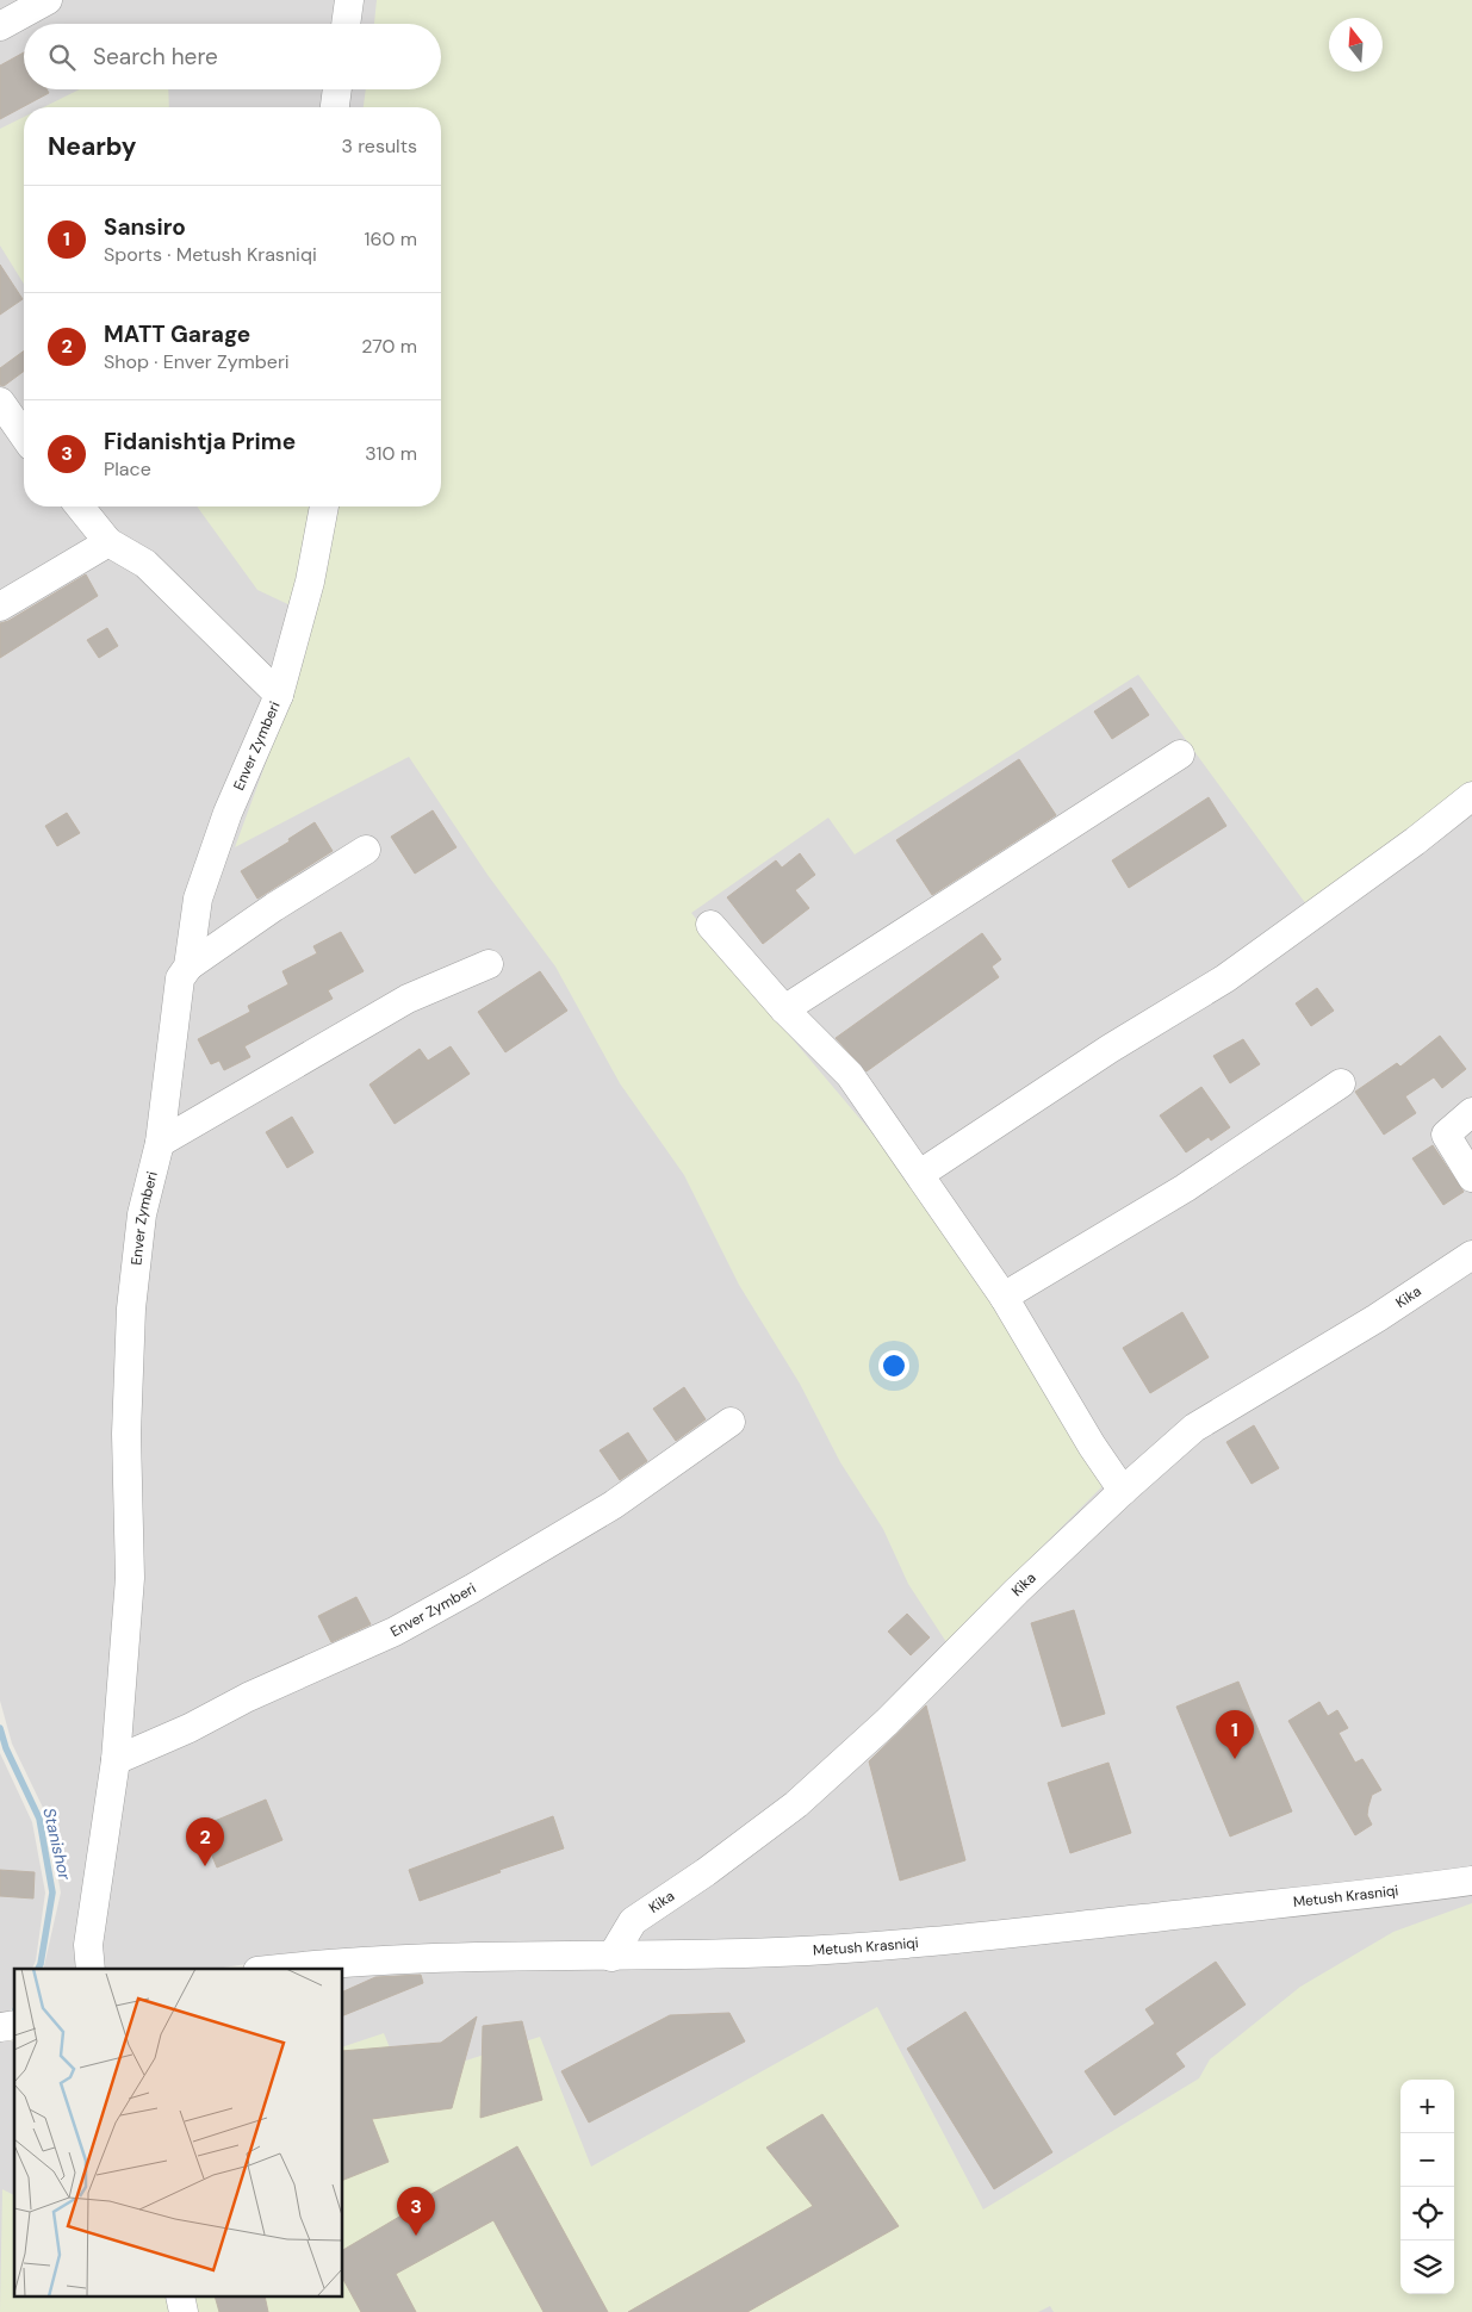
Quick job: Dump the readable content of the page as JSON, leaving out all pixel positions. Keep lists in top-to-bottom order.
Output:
{
  "streets": {
    "street": ["Enver Zymberi", "Kika", "Metush Krasniqi"]
  },
  "crossings": [
    ["Kika", "Metush Krasniqi"]
  ],
  "water": ["Stanishor"],
  "north": "top",
  "page": {
    "search": "Search here",
    "heading": ["Nearby", "3 results"],
    "list": [
      {
        "mark": "1",
        "name": "Sansiro",
        "note": "Sports · Metush Krasniqi",
        "value": "160 m"
      },
      {
        "mark": "2",
        "name": "MATT Garage",
        "note": "Shop · Enver Zymberi",
        "value": "270 m"
      },
      {
        "mark": "3",
        "name": "Fidanishtja Prime",
        "note": "Place",
        "value": "310 m"
      }
    ],
    "pins": ["1", "2", "3"],
    "map_buttons": ["+", "−"]
  }
}
